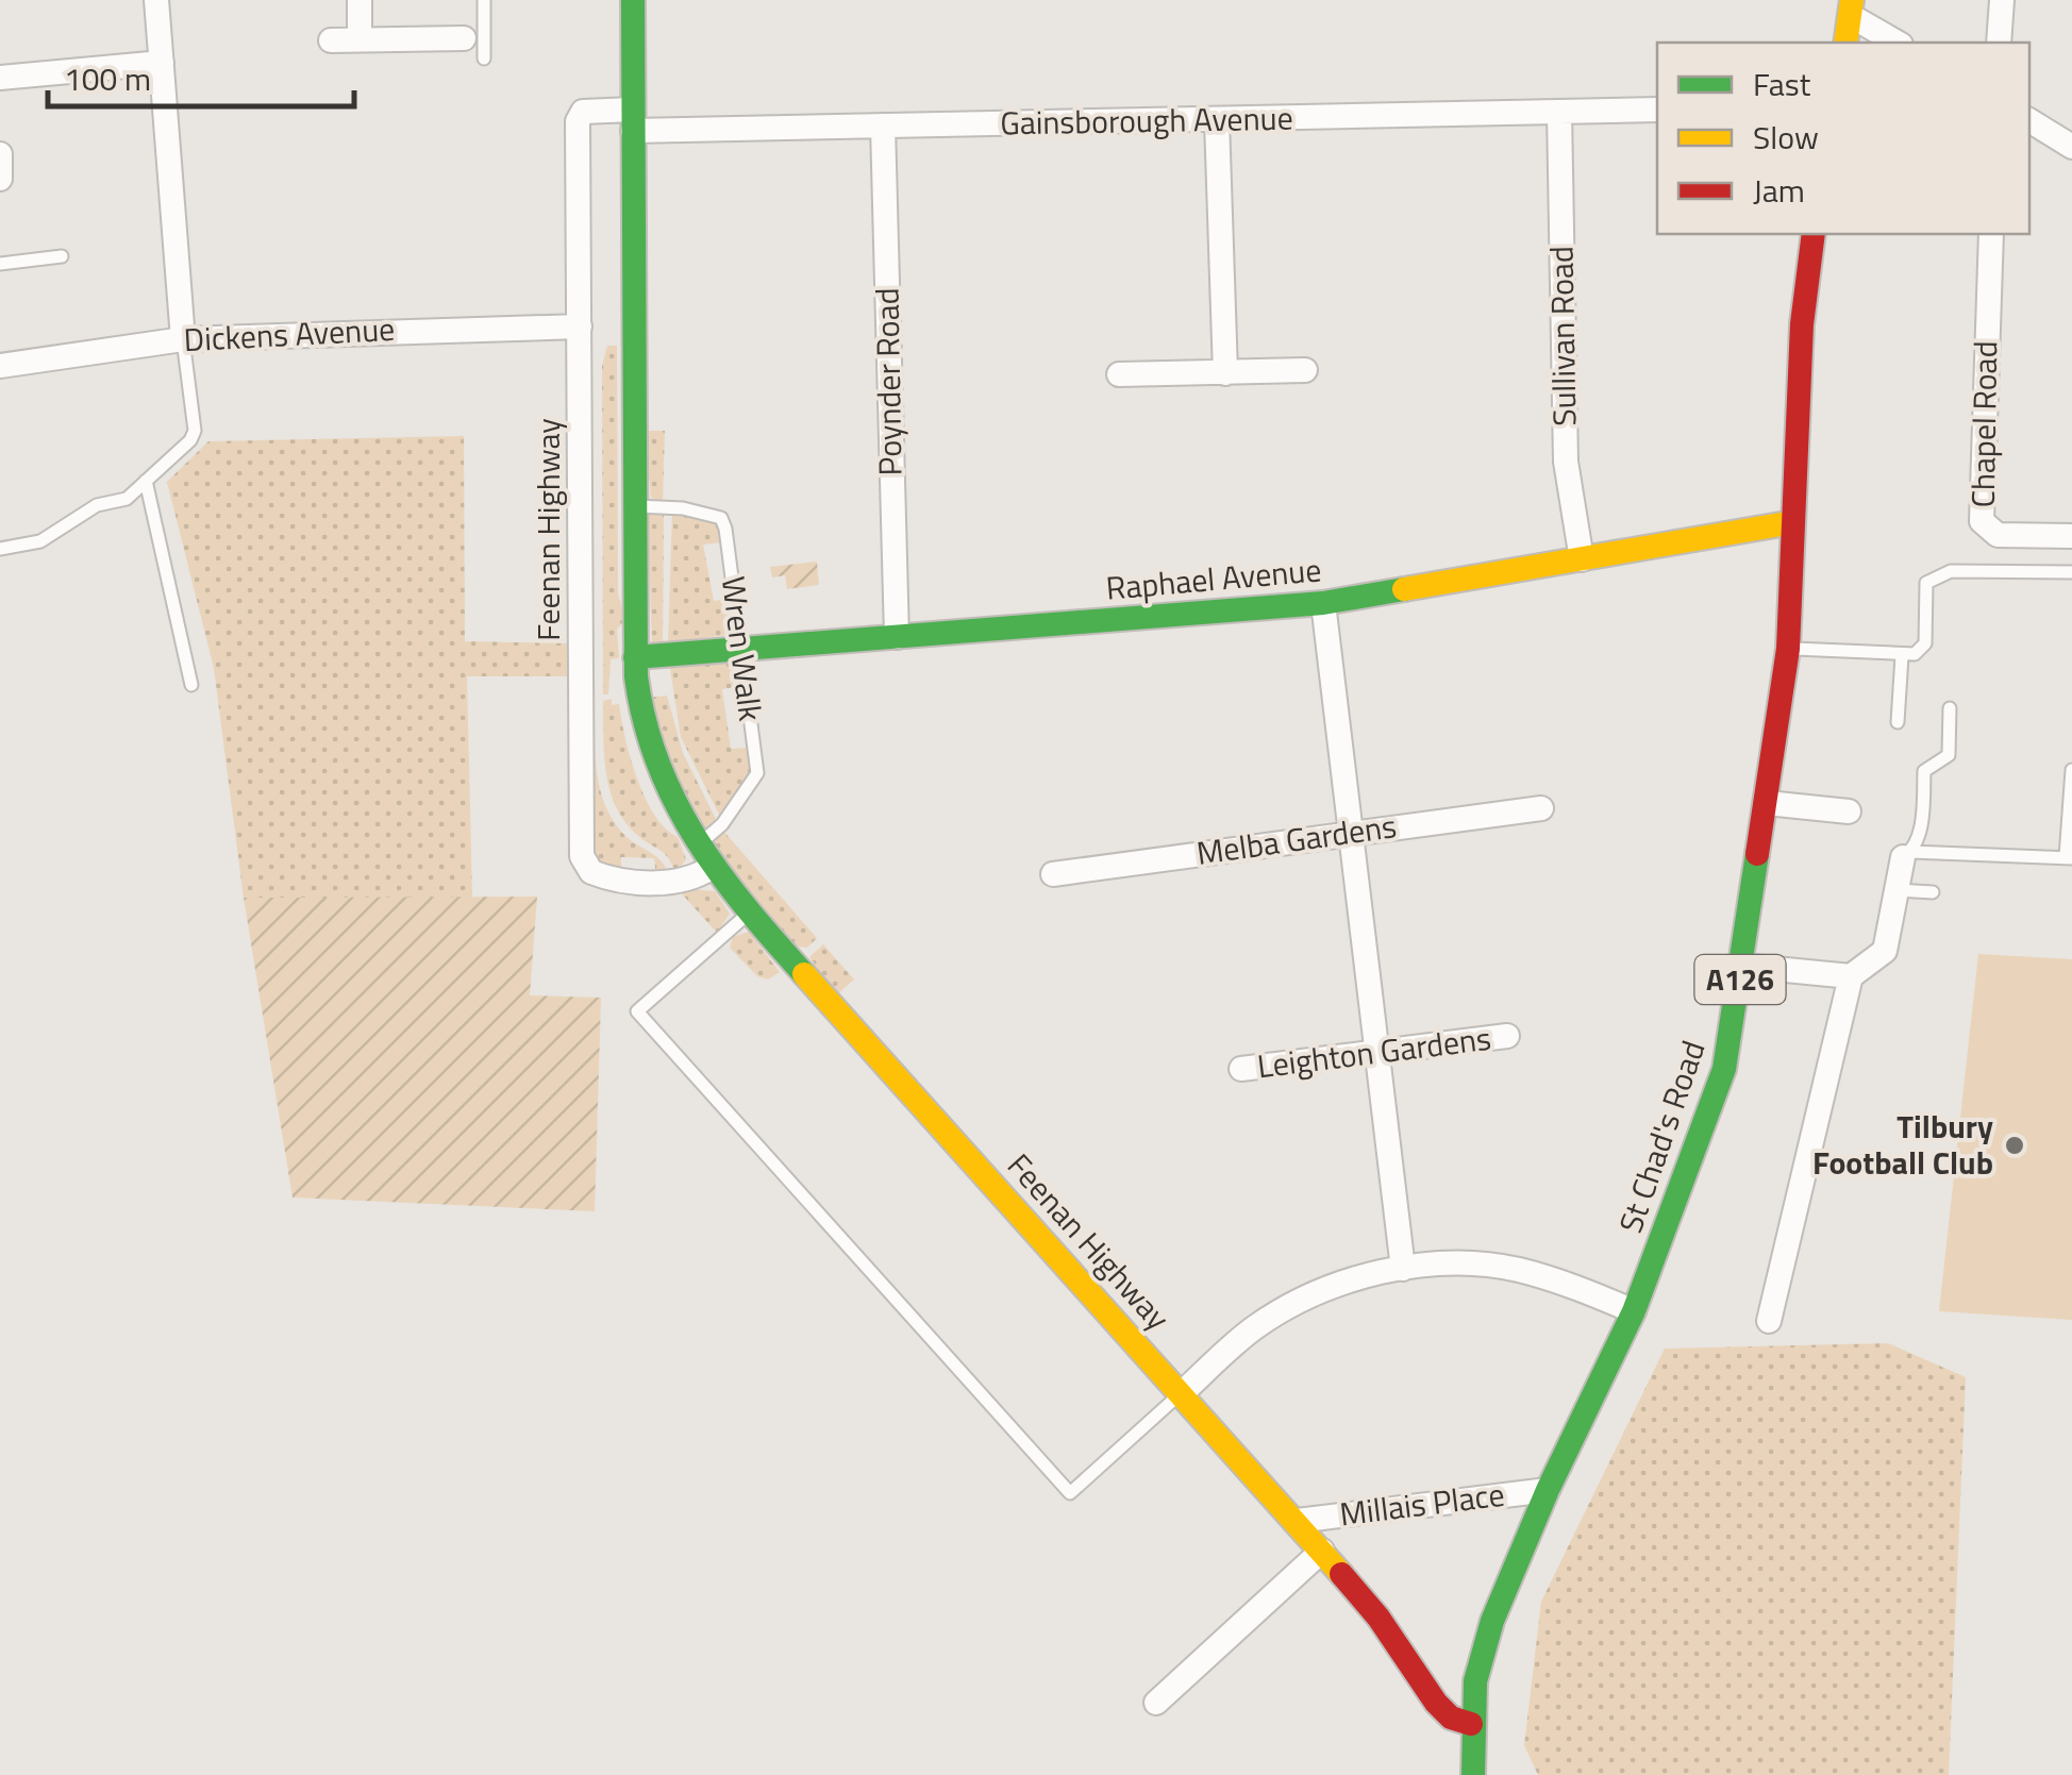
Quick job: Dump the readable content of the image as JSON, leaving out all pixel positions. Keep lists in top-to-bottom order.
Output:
{
  "streets": {
    "street": [
      "Gainsborough Avenue",
      "Dickens Avenue",
      "Sullivan Road",
      "Poynder Road",
      "Chapel Road",
      "Feenan Highway",
      "Raphael Avenue",
      "Melba Gardens",
      "A126",
      "Leighton Gardens",
      "St Chad's Road",
      "Millais Place"
    ],
    "lane": ["Wren Walk"]
  },
  "crossings": [
    ["Gainsborough Avenue", "Sullivan Road"],
    ["Gainsborough Avenue", "Poynder Road"],
    ["Gainsborough Avenue", "Feenan Highway"],
    ["Dickens Avenue", "Feenan Highway"],
    ["Sullivan Road", "Raphael Avenue"],
    ["Poynder Road", "Raphael Avenue"],
    ["Feenan Highway", "Raphael Avenue"],
    ["Feenan Highway", "Wren Walk"],
    ["Feenan Highway", "St Chad's Road"],
    ["Feenan Highway", "Millais Place"],
    ["Raphael Avenue", "Wren Walk"],
    ["Raphael Avenue", "St Chad's Road"],
    ["St Chad's Road", "Millais Place"]
  ],
  "places": ["Tilbury Football Club"],
  "legend": ["Fast", "Slow", "Jam"],
  "scale_bar": "100 m"
}
